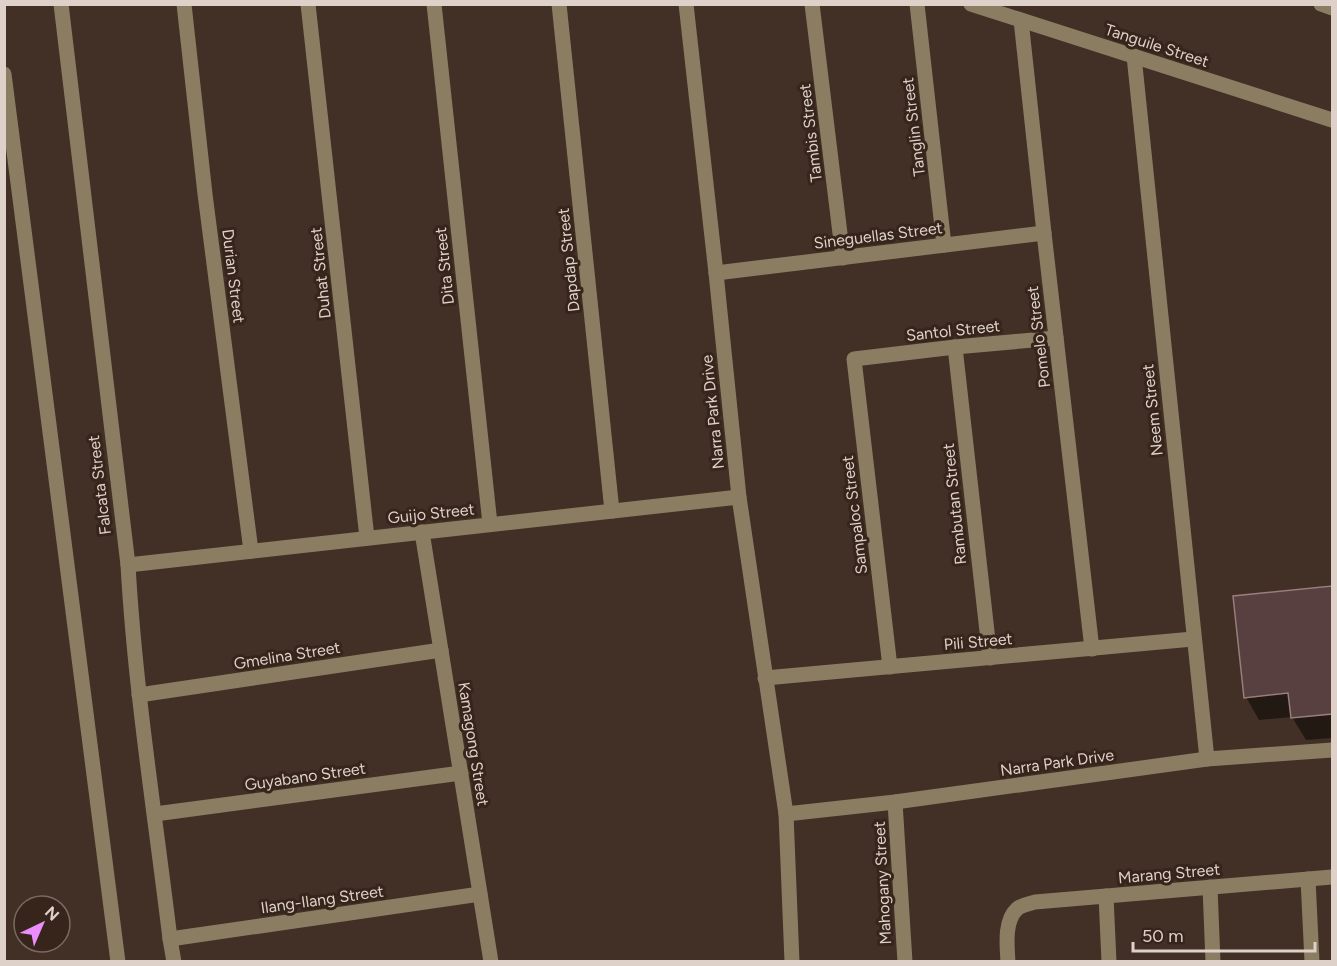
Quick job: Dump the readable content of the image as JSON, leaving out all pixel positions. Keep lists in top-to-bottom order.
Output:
{
  "streets": {
    "street": [
      "Tanguile Street",
      "Tanglin Street",
      "Tambis Street",
      "Sineguellas Street",
      "Dapdap Street",
      "Dita Street",
      "Duhat Street",
      "Durian Street",
      "Santol Street",
      "Pomelo Street",
      "Neem Street",
      "Narra Park Drive",
      "Falcata Street",
      "Rambutan Street",
      "Guijo Street",
      "Sampaloc Street",
      "Pili Street",
      "Gmelina Street",
      "Kamagong Street",
      "Guyabano Street",
      "Marang Street",
      "Mahogany Street",
      "Ilang-Ilang Street"
    ]
  },
  "crossings": [
    ["Tanguile Street", "Pomelo Street"],
    ["Tanguile Street", "Neem Street"],
    ["Tanglin Street", "Sineguellas Street"],
    ["Tambis Street", "Sineguellas Street"],
    ["Sineguellas Street", "Pomelo Street"],
    ["Sineguellas Street", "Narra Park Drive"],
    ["Dapdap Street", "Guijo Street"],
    ["Dita Street", "Guijo Street"],
    ["Duhat Street", "Guijo Street"],
    ["Durian Street", "Guijo Street"],
    ["Santol Street", "Pomelo Street"],
    ["Santol Street", "Rambutan Street"],
    ["Santol Street", "Sampaloc Street"],
    ["Pomelo Street", "Pili Street"],
    ["Neem Street", "Narra Park Drive"],
    ["Neem Street", "Pili Street"],
    ["Narra Park Drive", "Guijo Street"],
    ["Narra Park Drive", "Pili Street"],
    ["Narra Park Drive", "Mahogany Street"],
    ["Falcata Street", "Guijo Street"],
    ["Falcata Street", "Gmelina Street"],
    ["Falcata Street", "Guyabano Street"],
    ["Falcata Street", "Ilang-Ilang Street"],
    ["Rambutan Street", "Pili Street"],
    ["Guijo Street", "Kamagong Street"],
    ["Sampaloc Street", "Pili Street"],
    ["Gmelina Street", "Kamagong Street"],
    ["Kamagong Street", "Guyabano Street"],
    ["Kamagong Street", "Ilang-Ilang Street"]
  ],
  "scale_bar": "50 m",
  "north": "top right"
}
